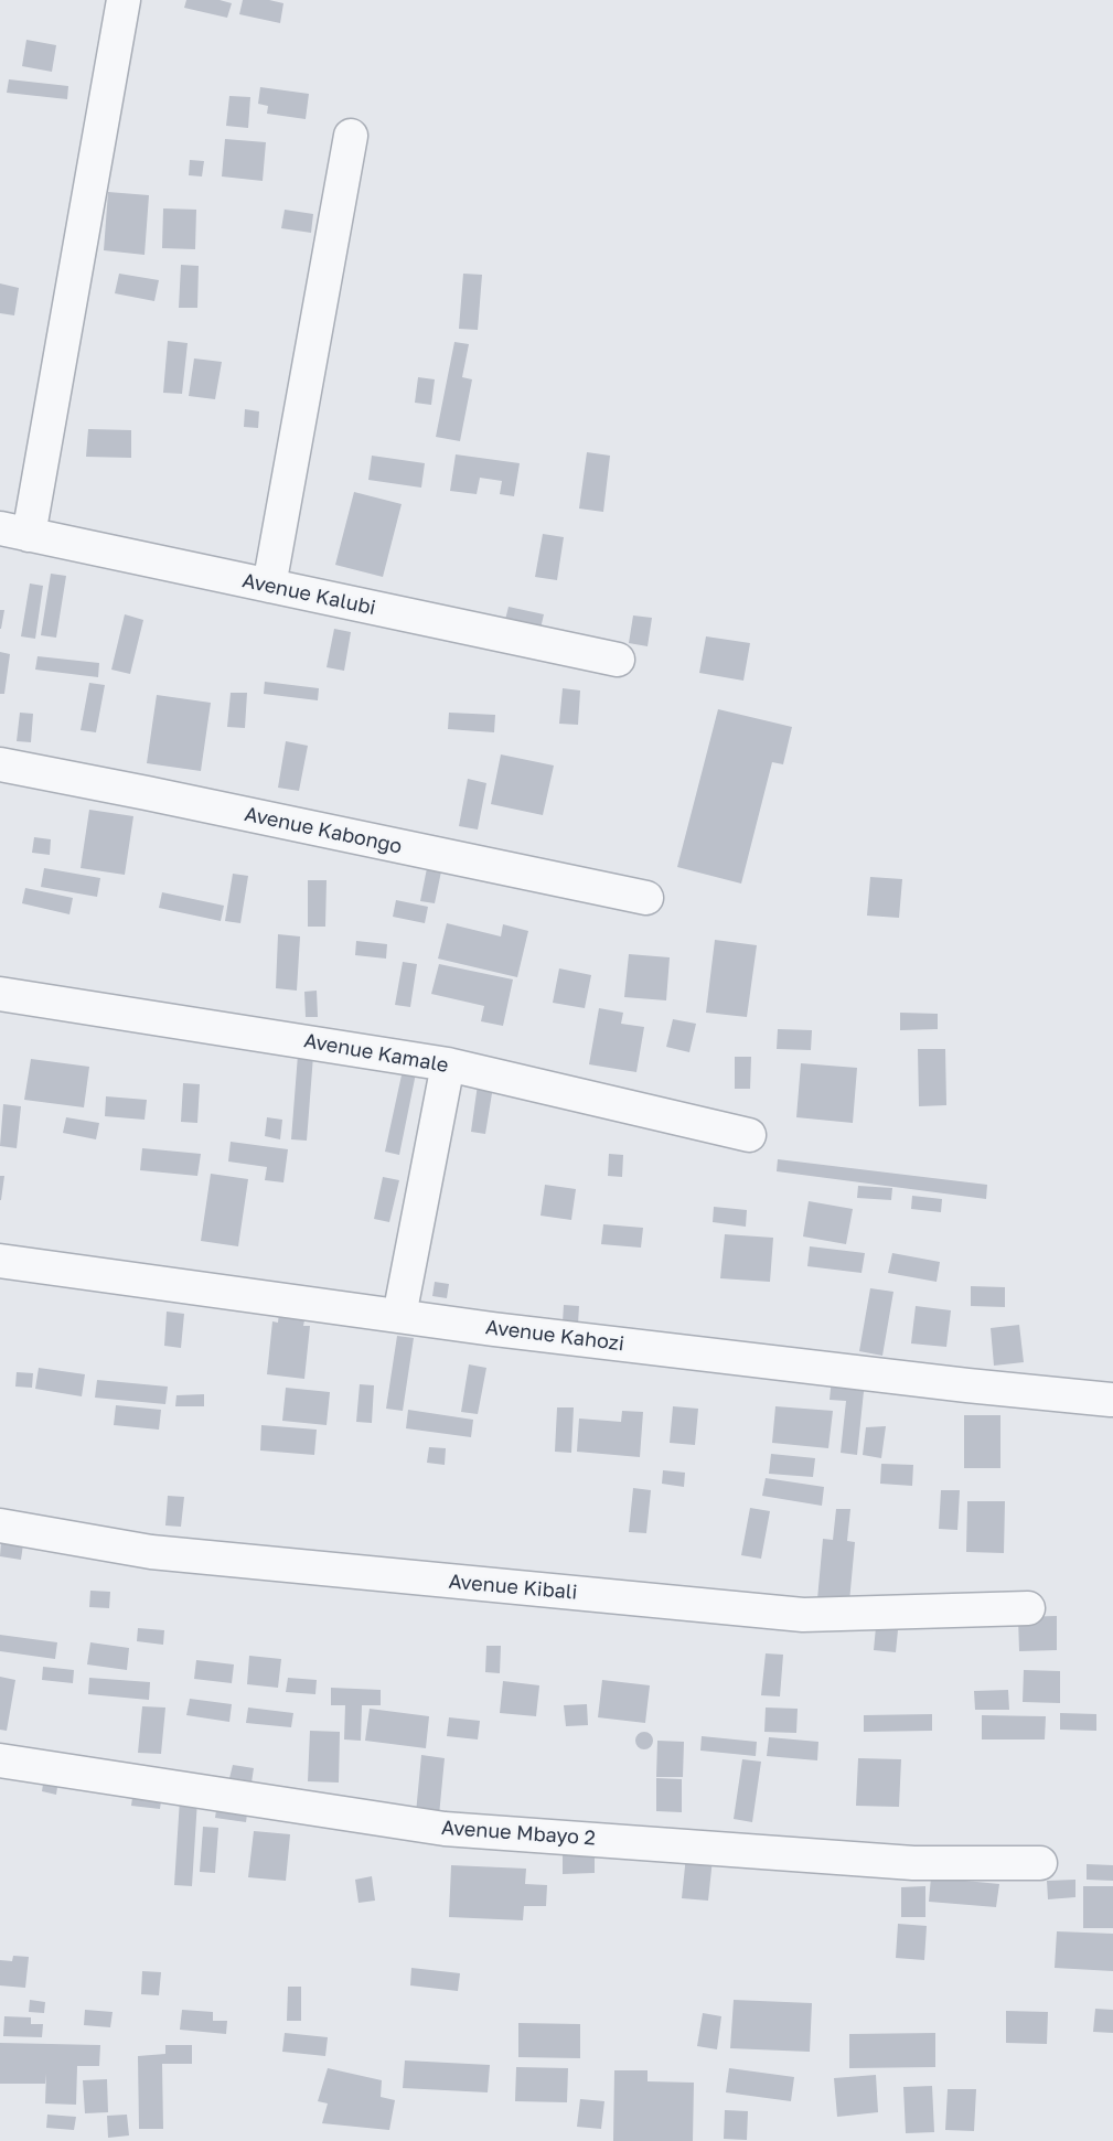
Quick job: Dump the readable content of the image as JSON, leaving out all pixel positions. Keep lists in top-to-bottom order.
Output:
{
  "streets": {
    "street": [
      "Avenue Kalubi",
      "Avenue Kabongo",
      "Avenue Kamale",
      "Avenue Kahozi",
      "Avenue Kibali",
      "Avenue Mbayo 2"
    ]
  }
}
